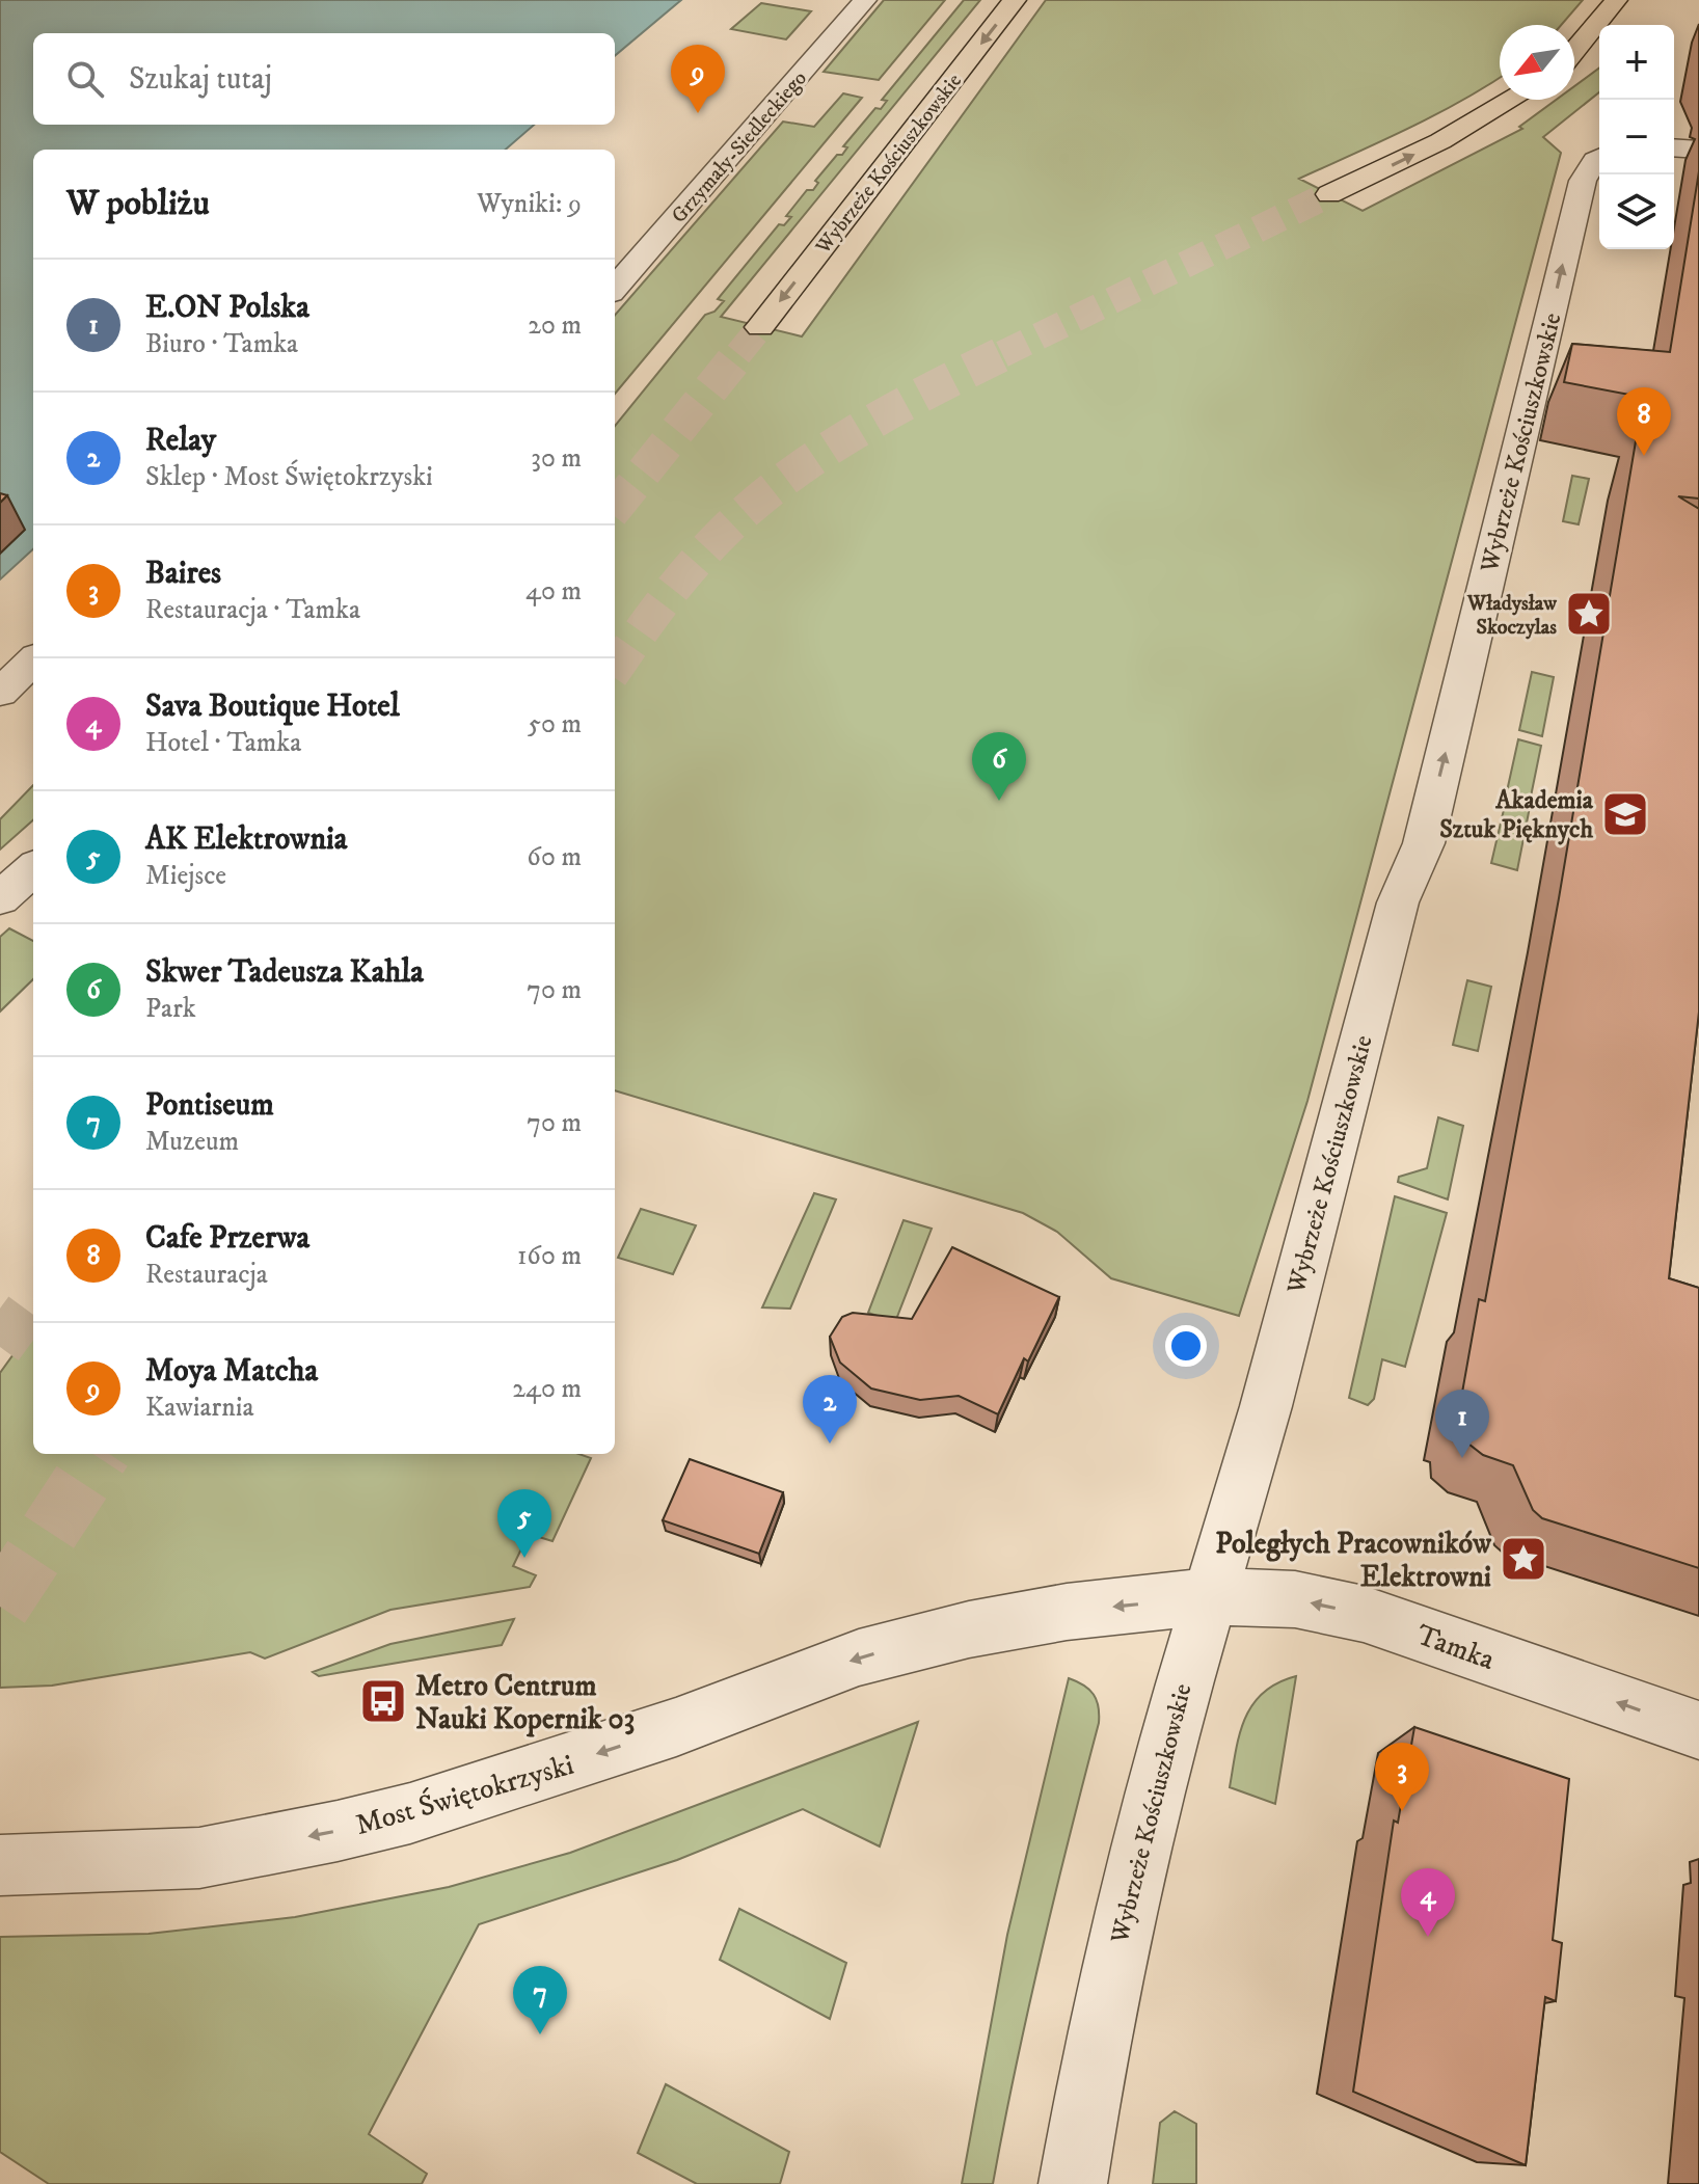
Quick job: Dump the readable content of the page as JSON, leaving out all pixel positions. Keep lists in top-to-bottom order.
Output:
{
  "streets": {
    "main road": ["Wybrzeże Kościuszkowskie"],
    "street": ["Grzymały-Siedleckiego", "Tamka", "Most Świętokrzyski"]
  },
  "crossings": [
    ["Wybrzeże Kościuszkowskie", "Tamka"],
    ["Wybrzeże Kościuszkowskie", "Most Świętokrzyski"],
    ["Tamka", "Most Świętokrzyski"]
  ],
  "one_way": ["Tamka", "Most Świętokrzyski"],
  "places": {
    "place": ["Władysław Skoczylas", "Poległych Pracowników Elektrowni"],
    "school or university": ["Akademia Sztuk Pięknych"],
    "bus stop": ["Metro Centrum Nauki Kopernik 03"]
  },
  "north": "bottom left",
  "page": {
    "map_buttons": ["+", "−"],
    "search": "Szukaj tutaj",
    "pins": [
      "9",
      "8",
      "6",
      "2",
      "1",
      "5",
      "3",
      "4",
      "7"
    ],
    "heading": ["W pobliżu", "Wyniki: 9"],
    "list": [
      {
        "mark": "1",
        "name": "E.ON Polska",
        "note": "Biuro · Tamka",
        "value": "20 m"
      },
      {
        "mark": "2",
        "name": "Relay",
        "note": "Sklep · Most Świętokrzyski",
        "value": "30 m"
      },
      {
        "mark": "3",
        "name": "Baires",
        "note": "Restauracja · Tamka",
        "value": "40 m"
      },
      {
        "mark": "4",
        "name": "Sava Boutique Hotel",
        "note": "Hotel · Tamka",
        "value": "50 m"
      },
      {
        "mark": "5",
        "name": "AK Elektrownia",
        "note": "Miejsce",
        "value": "60 m"
      },
      {
        "mark": "6",
        "name": "Skwer Tadeusza Kahla",
        "note": "Park",
        "value": "70 m"
      },
      {
        "mark": "7",
        "name": "Pontiseum",
        "note": "Muzeum",
        "value": "70 m"
      },
      {
        "mark": "8",
        "name": "Cafe Przerwa",
        "note": "Restauracja",
        "value": "160 m"
      },
      {
        "mark": "9",
        "name": "Moya Matcha",
        "note": "Kawiarnia",
        "value": "240 m"
      }
    ]
  }
}
